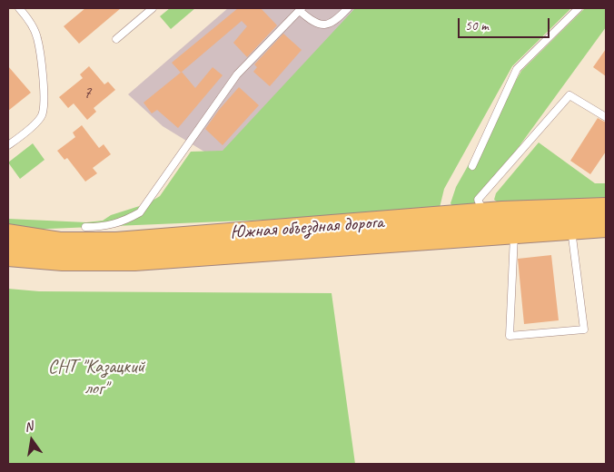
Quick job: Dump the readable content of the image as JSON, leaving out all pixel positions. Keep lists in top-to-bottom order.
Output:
{
  "streets": {
    "main road": ["Южная объездная дорога"]
  },
  "parks": ["СНТ \"Казацкий лог\""],
  "house_numbers": ["7"],
  "scale_bar": "50 m",
  "north": "top"
}
